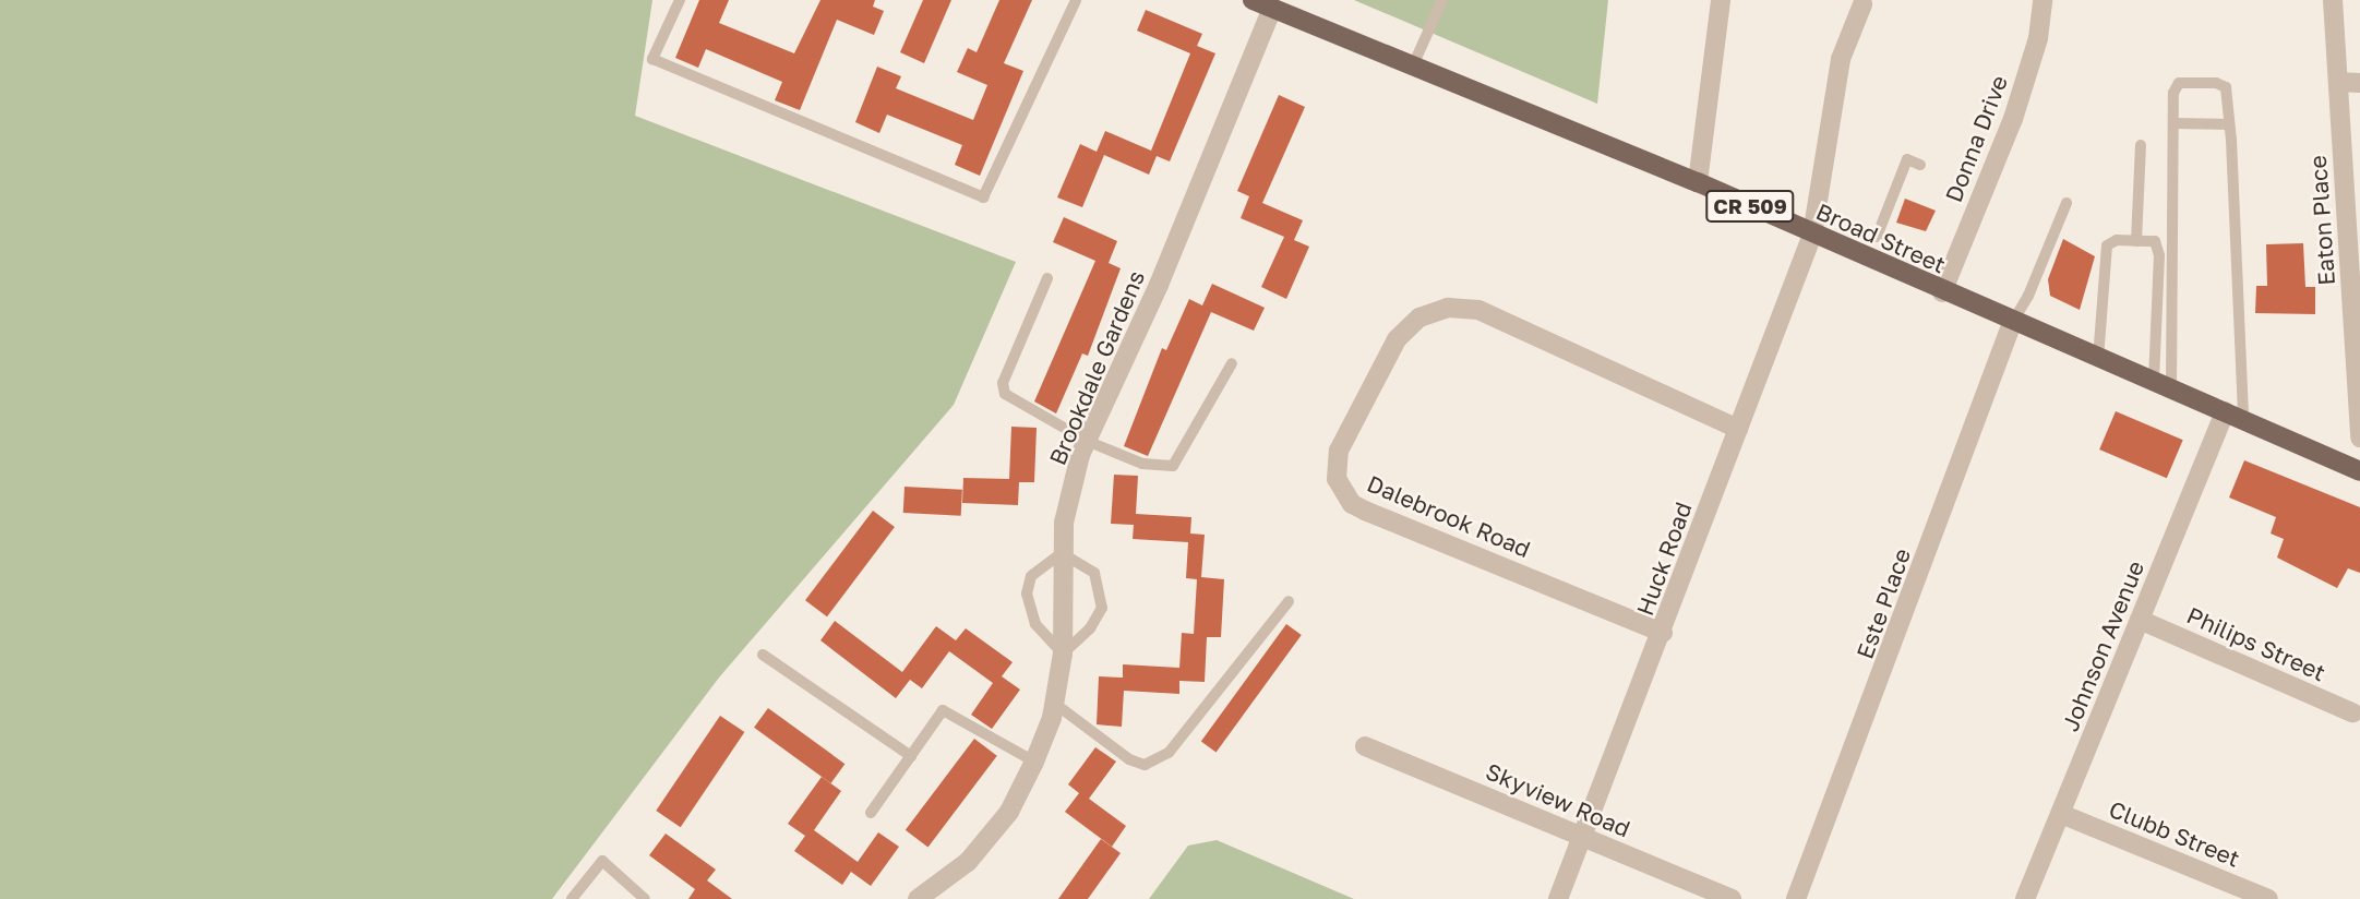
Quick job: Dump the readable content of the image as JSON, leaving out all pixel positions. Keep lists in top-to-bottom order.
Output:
{
  "streets": {
    "main road": ["CR 509", "Broad Street"],
    "street": [
      "Donna Drive",
      "Eaton Place",
      "Brookdale Gardens",
      "Dalebrook Road",
      "Huck Road",
      "Este Place",
      "Philips Street",
      "Johnson Avenue",
      "Skyview Road",
      "Clubb Street"
    ]
  },
  "crossings": [
    ["Donna Drive", "Broad Street"],
    ["Broad Street", "Brookdale Gardens"],
    ["Broad Street", "Huck Road"],
    ["Broad Street", "Este Place"],
    ["Broad Street", "Johnson Avenue"],
    ["Dalebrook Road", "Huck Road"],
    ["Huck Road", "Skyview Road"],
    ["Philips Street", "Johnson Avenue"],
    ["Johnson Avenue", "Clubb Street"]
  ]
}
